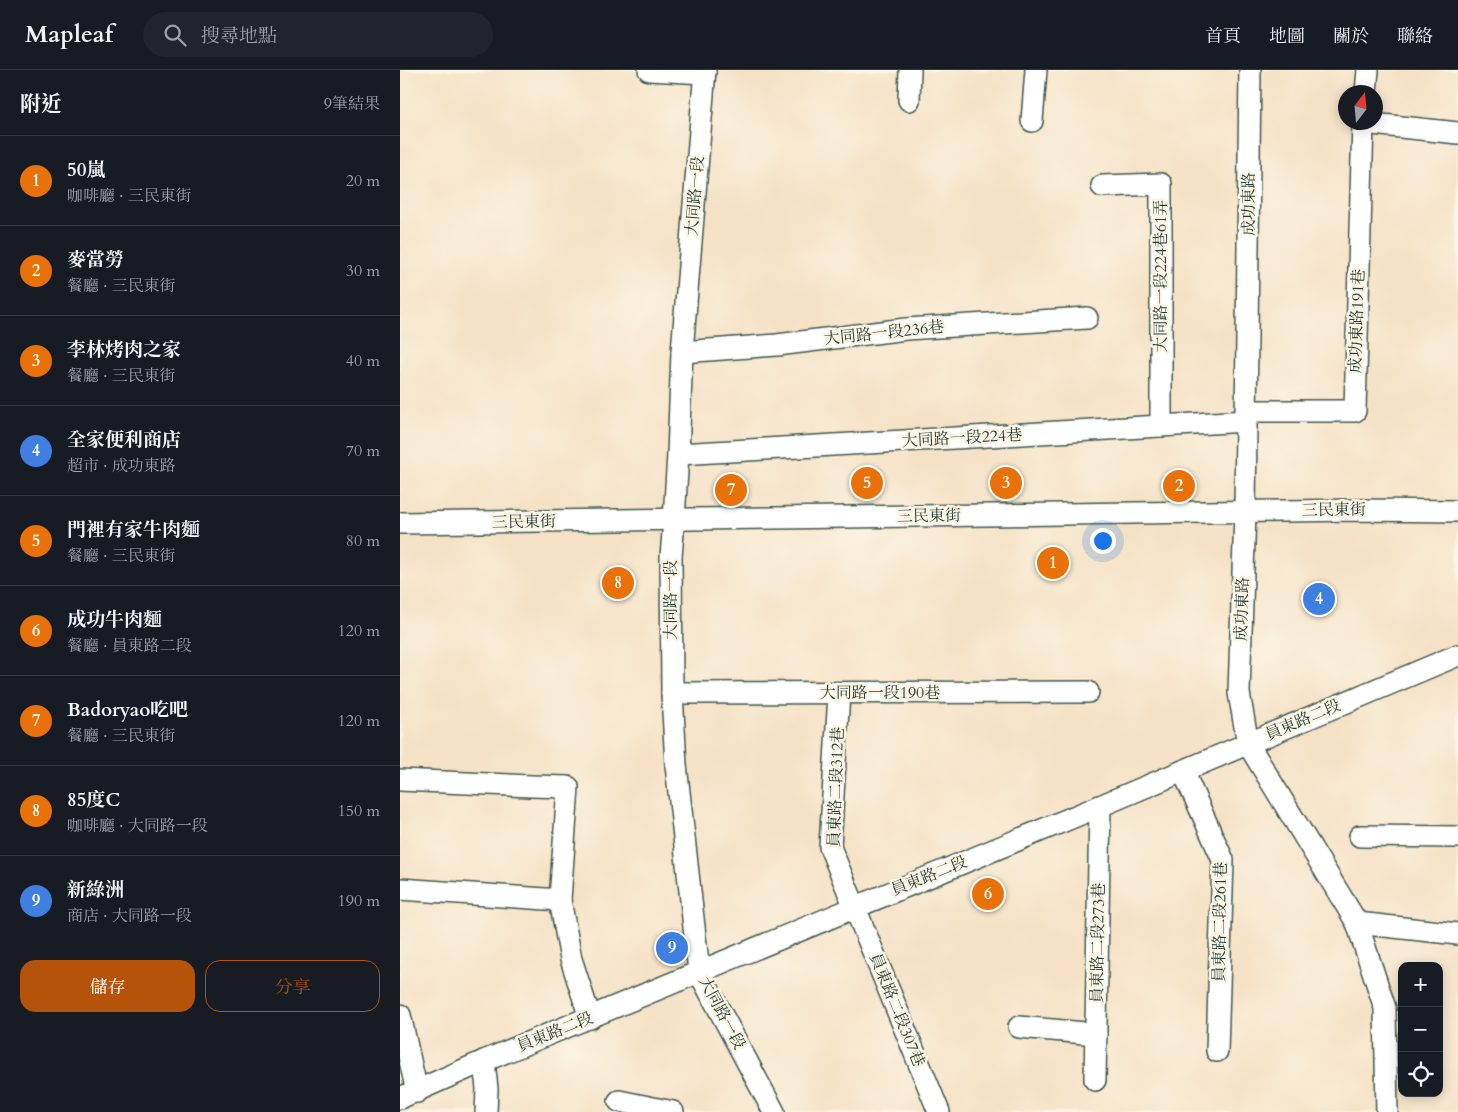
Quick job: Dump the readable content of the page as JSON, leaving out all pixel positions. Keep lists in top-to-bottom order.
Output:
{
  "streets": {
    "street": [
      "大同路一段",
      "成功東路",
      "大同路一段224巷61弄",
      "成功東路191巷",
      "大同路一段236巷",
      "大同路一段224巷",
      "三民東街",
      "大同路一段190巷",
      "員東路二段",
      "員東路二段312巷",
      "員東路二段261巷",
      "員東路二段273巷",
      "員東路二段307巷"
    ]
  },
  "crossings": [
    ["大同路一段", "大同路一段236巷"],
    ["大同路一段", "大同路一段224巷"],
    ["大同路一段", "三民東街"],
    ["大同路一段", "大同路一段190巷"],
    ["大同路一段", "員東路二段"],
    ["成功東路", "成功東路191巷"],
    ["成功東路", "大同路一段224巷"],
    ["成功東路", "三民東街"],
    ["成功東路", "員東路二段"],
    ["大同路一段224巷61弄", "大同路一段224巷"],
    ["成功東路191巷", "大同路一段224巷"],
    ["大同路一段190巷", "員東路二段312巷"],
    ["員東路二段", "員東路二段312巷"],
    ["員東路二段", "員東路二段261巷"],
    ["員東路二段", "員東路二段273巷"],
    ["員東路二段", "員東路二段307巷"],
    ["員東路二段312巷", "員東路二段307巷"]
  ],
  "north": "top",
  "page": {
    "header": "Mapleaf",
    "search": "搜尋地點",
    "nav": [
      "首頁",
      "地圖",
      "關於",
      "聯絡"
    ],
    "heading": ["附近", "9筆結果"],
    "list": [
      {
        "mark": "1",
        "name": "50嵐",
        "note": "咖啡廳 · 三民東街",
        "value": "20 m"
      },
      {
        "mark": "2",
        "name": "麥當勞",
        "note": "餐廳 · 三民東街",
        "value": "30 m"
      },
      {
        "mark": "3",
        "name": "李林烤肉之家",
        "note": "餐廳 · 三民東街",
        "value": "40 m"
      },
      {
        "mark": "4",
        "name": "全家便利商店",
        "note": "超市 · 成功東路",
        "value": "70 m"
      },
      {
        "mark": "5",
        "name": "門裡有家牛肉麵",
        "note": "餐廳 · 三民東街",
        "value": "80 m"
      },
      {
        "mark": "6",
        "name": "成功牛肉麵",
        "note": "餐廳 · 員東路二段",
        "value": "120 m"
      },
      {
        "mark": "7",
        "name": "Badoryao吃吧",
        "note": "餐廳 · 三民東街",
        "value": "120 m"
      },
      {
        "mark": "8",
        "name": "85度C",
        "note": "咖啡廳 · 大同路一段",
        "value": "150 m"
      },
      {
        "mark": "9",
        "name": "新綠洲",
        "note": "商店 · 大同路一段",
        "value": "190 m"
      }
    ],
    "pins": [
      "3",
      "5",
      "2",
      "7",
      "1",
      "8",
      "4",
      "6",
      "9"
    ],
    "buttons": ["儲存", "分享"],
    "map_buttons": ["+", "−"]
  }
}
